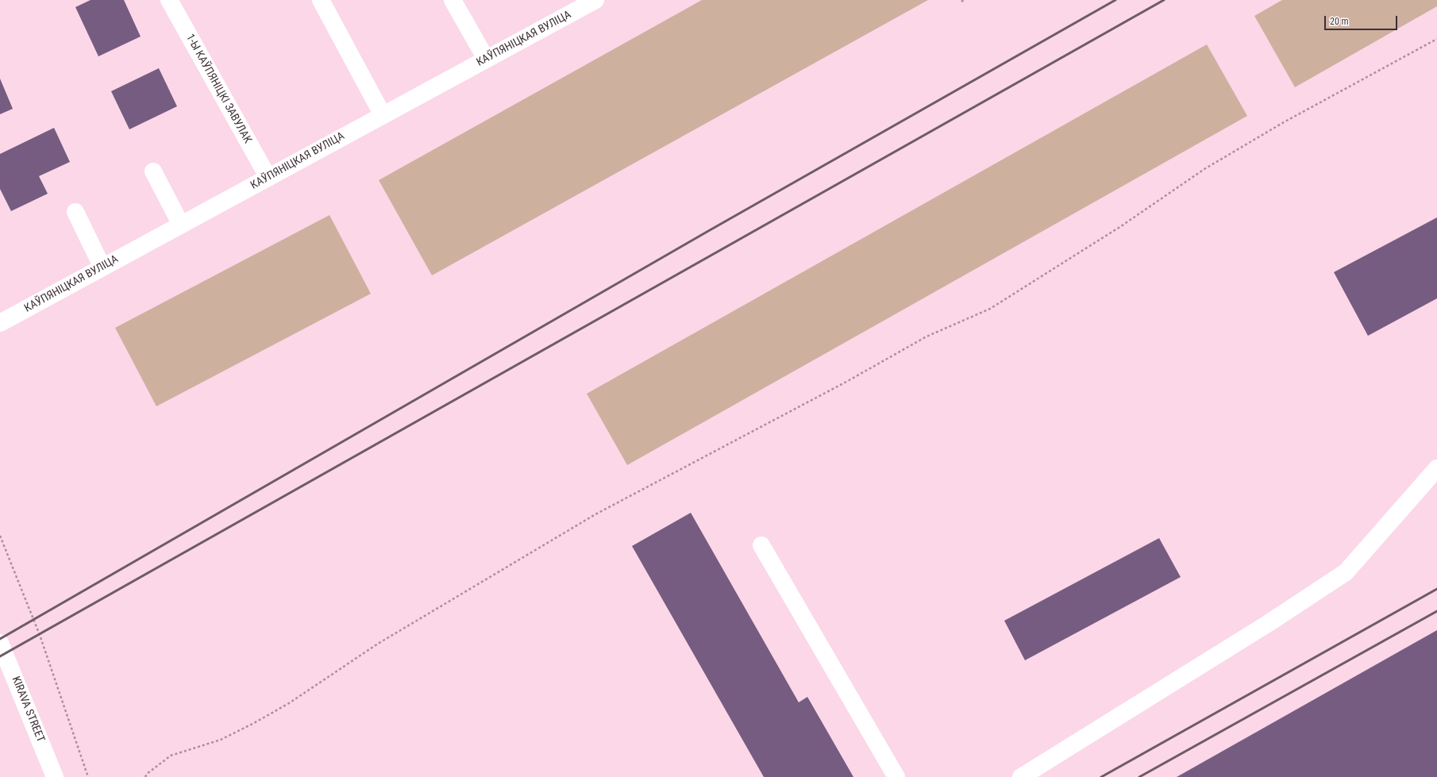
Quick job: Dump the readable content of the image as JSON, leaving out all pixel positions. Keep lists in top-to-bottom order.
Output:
{
  "streets": {
    "street": ["КАЎПЯНІЦКАЯ ВУЛІЦА", "1-Ы КАЎПЯНІЦКІ ЗАВУЛАК", "KIRAVA STREET"]
  },
  "crossings": [
    ["КАЎПЯНІЦКАЯ ВУЛІЦА", "1-Ы КАЎПЯНІЦКІ ЗАВУЛАК"]
  ],
  "scale_bar": "20 m"
}
